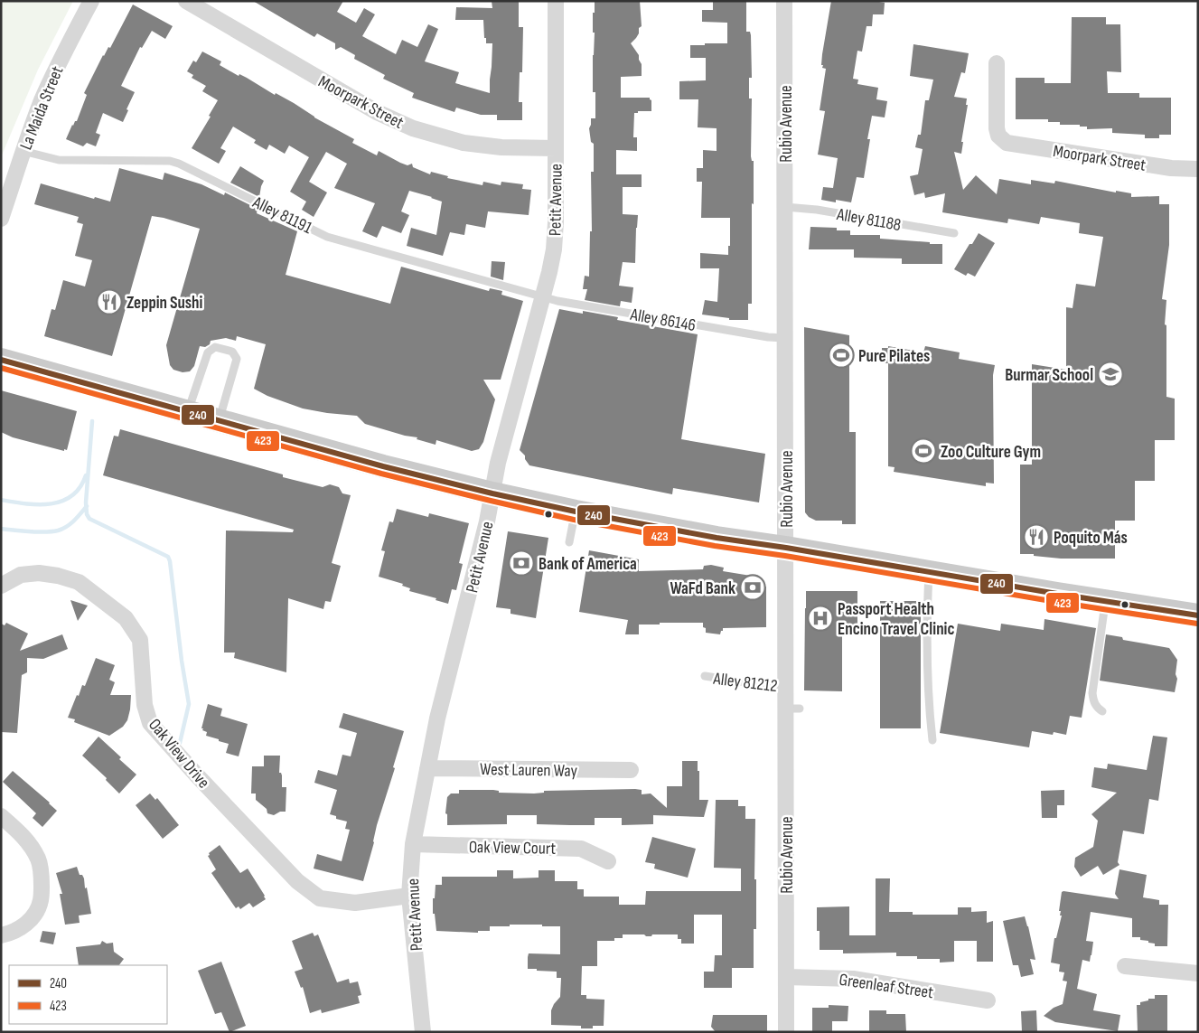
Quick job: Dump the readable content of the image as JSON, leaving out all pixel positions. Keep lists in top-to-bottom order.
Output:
{
  "streets": {
    "street": [
      "Moorpark Street",
      "La Maida Street",
      "Rubio Avenue",
      "Petit Avenue",
      "Oak View Drive",
      "West Lauren Way",
      "Oak View Court",
      "Greenleaf Street"
    ],
    "lane": [
      "Alley 81191",
      "Alley 81188",
      "Alley 86146",
      "Alley 81212"
    ]
  },
  "crossings": [
    ["Moorpark Street", "Petit Avenue"],
    ["La Maida Street", "Alley 81191"],
    ["Rubio Avenue", "Alley 81188"],
    ["Rubio Avenue", "Alley 86146"],
    ["Rubio Avenue", "Alley 81212"],
    ["Rubio Avenue", "Greenleaf Street"],
    ["Petit Avenue", "Alley 81191"],
    ["Petit Avenue", "Alley 86146"],
    ["Petit Avenue", "Oak View Drive"],
    ["Petit Avenue", "West Lauren Way"],
    ["Petit Avenue", "Oak View Court"],
    ["Alley 81191", "Alley 86146"]
  ],
  "places": {
    "restaurant": ["Zeppin Sushi", "Poquito Más"],
    "sports": ["Pure Pilates", "Zoo Culture Gym"],
    "school or university": ["Burmar School"],
    "bank": ["Bank of America", "WaFd Bank"],
    "hospital": ["Passport Health Encino Travel Clinic"]
  },
  "lines": ["transit line 240", "transit line 423"],
  "legend": ["240", "423"]
}
